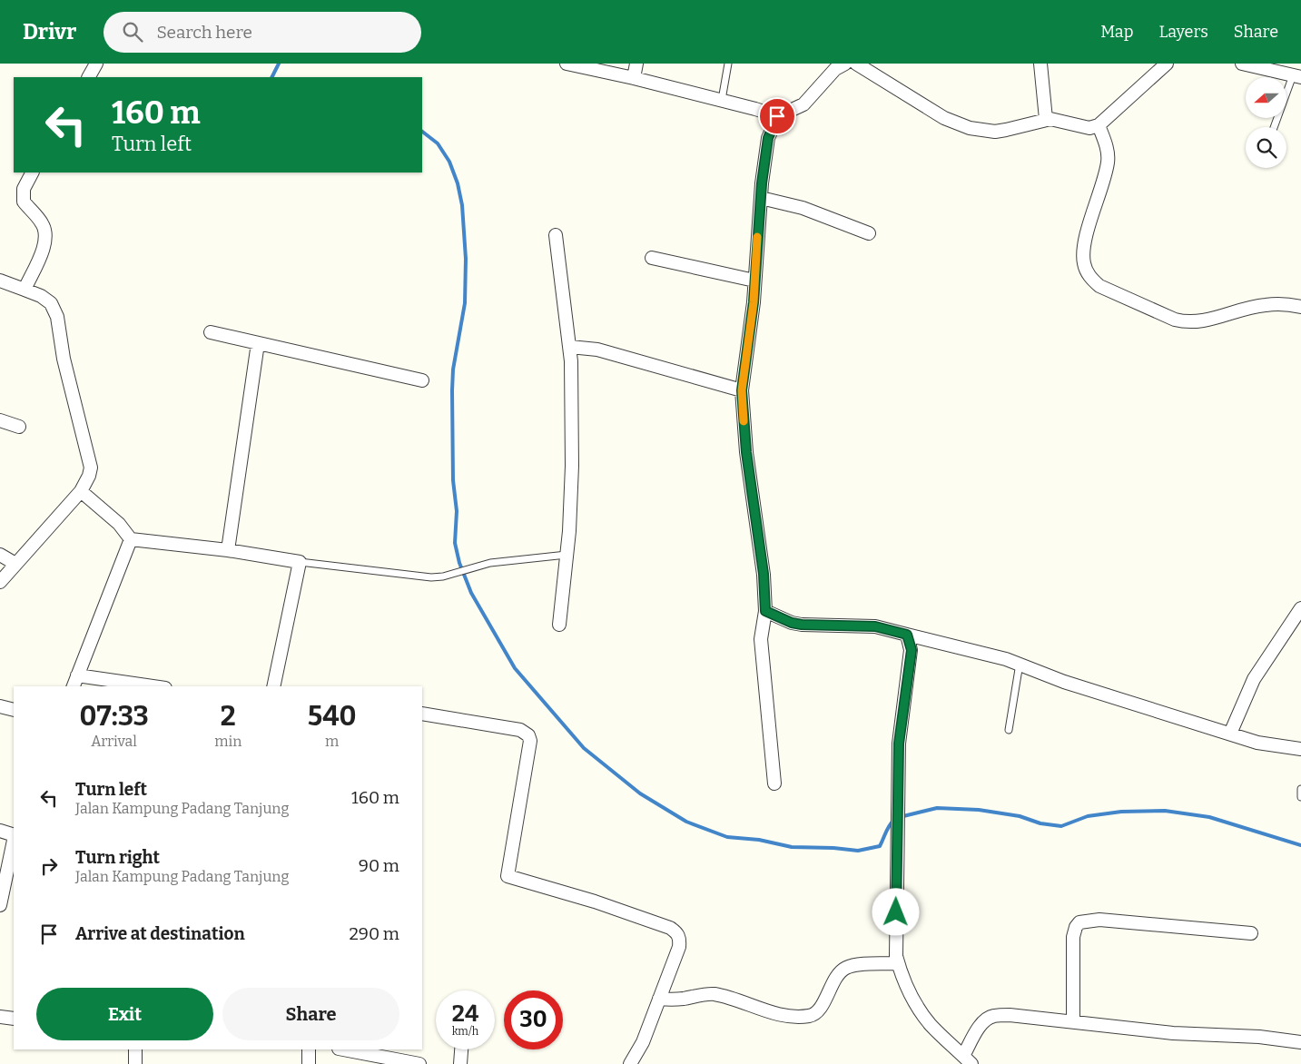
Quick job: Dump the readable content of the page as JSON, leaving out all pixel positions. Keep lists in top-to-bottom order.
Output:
{
  "north": "left",
  "page": {
    "header": "Drivr",
    "search": "Search here",
    "nav": ["Map", "Layers", "Share"],
    "turn": ["160 m", "Turn left"],
    "eta": [
      "07:33",
      "Arrival",
      "2",
      "min",
      "540",
      "m"
    ],
    "list": [
      {
        "name": "Turn left",
        "note": "Jalan Kampung Padang Tanjung",
        "value": "160 m"
      },
      {
        "name": "Turn right",
        "note": "Jalan Kampung Padang Tanjung",
        "value": "90 m"
      },
      {
        "name": "Arrive at destination",
        "value": "290 m"
      }
    ],
    "buttons": ["Exit", "Share"],
    "speed": "24 km/h",
    "limit": "30"
  }
}
